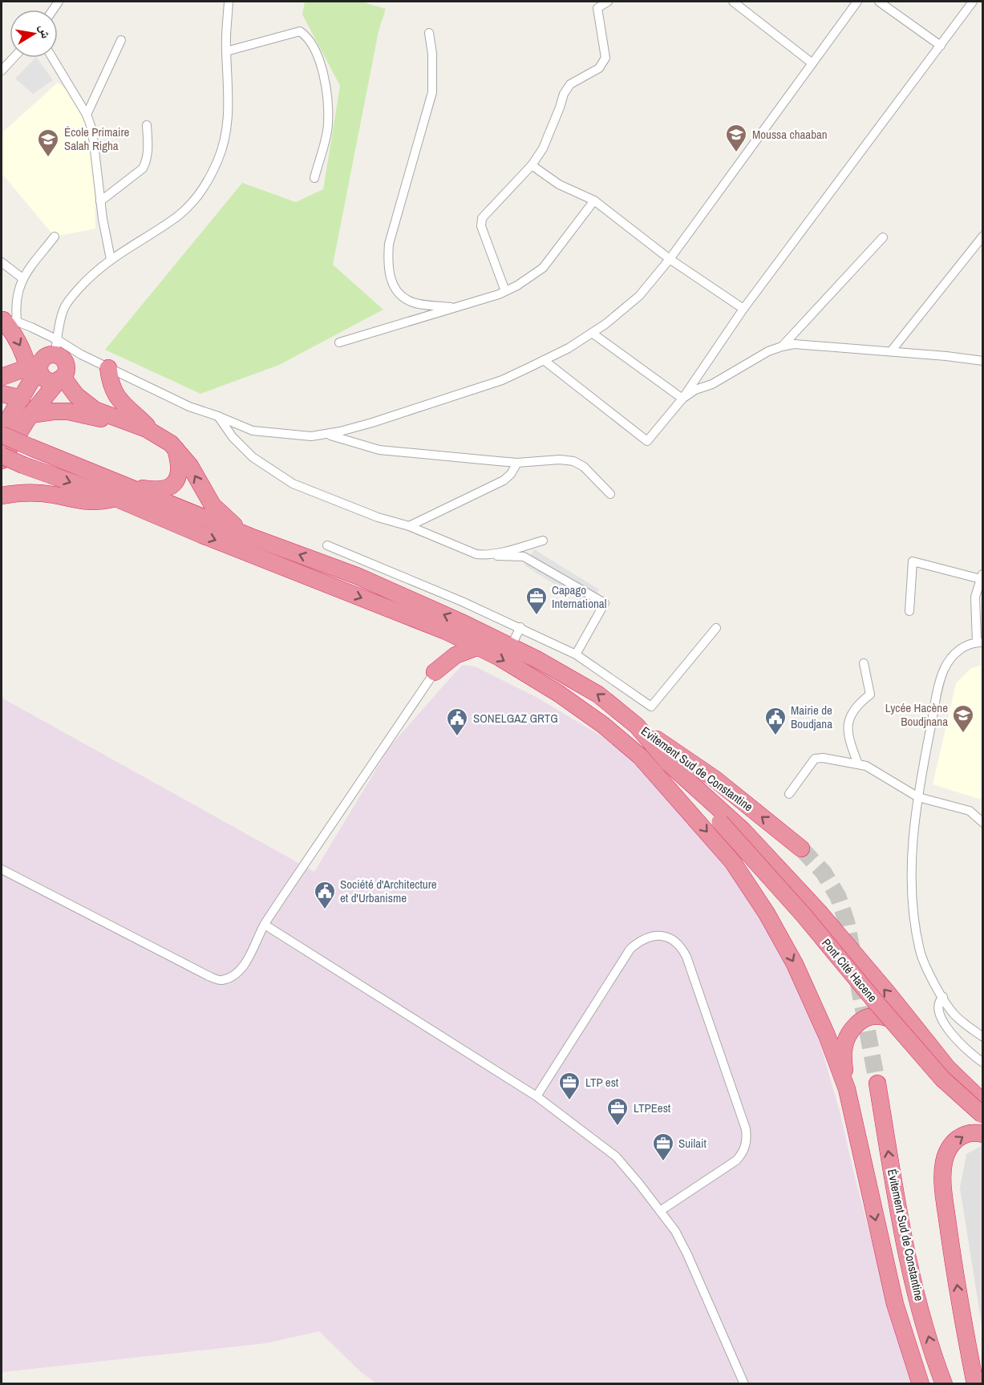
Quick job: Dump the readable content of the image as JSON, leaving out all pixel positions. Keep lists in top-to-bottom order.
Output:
{
  "streets": {
    "highway": ["Evitement Sud de Constantine", "Pont Cité Hacene", "Évitement Sud de Constantine"]
  },
  "places": {
    "school or university": ["Moussa chaaban", "École Primaire Salah Righa", "Lycée Hacène Boudjnana"],
    "office": [
      "Capago International",
      "LTP est",
      "LTPEest",
      "Suilait"
    ],
    "public building": ["Mairie de Boudjana", "SONELGAZ GRTG", "Société d'Architecture et d'Urbanisme"]
  },
  "north": "right"
}
